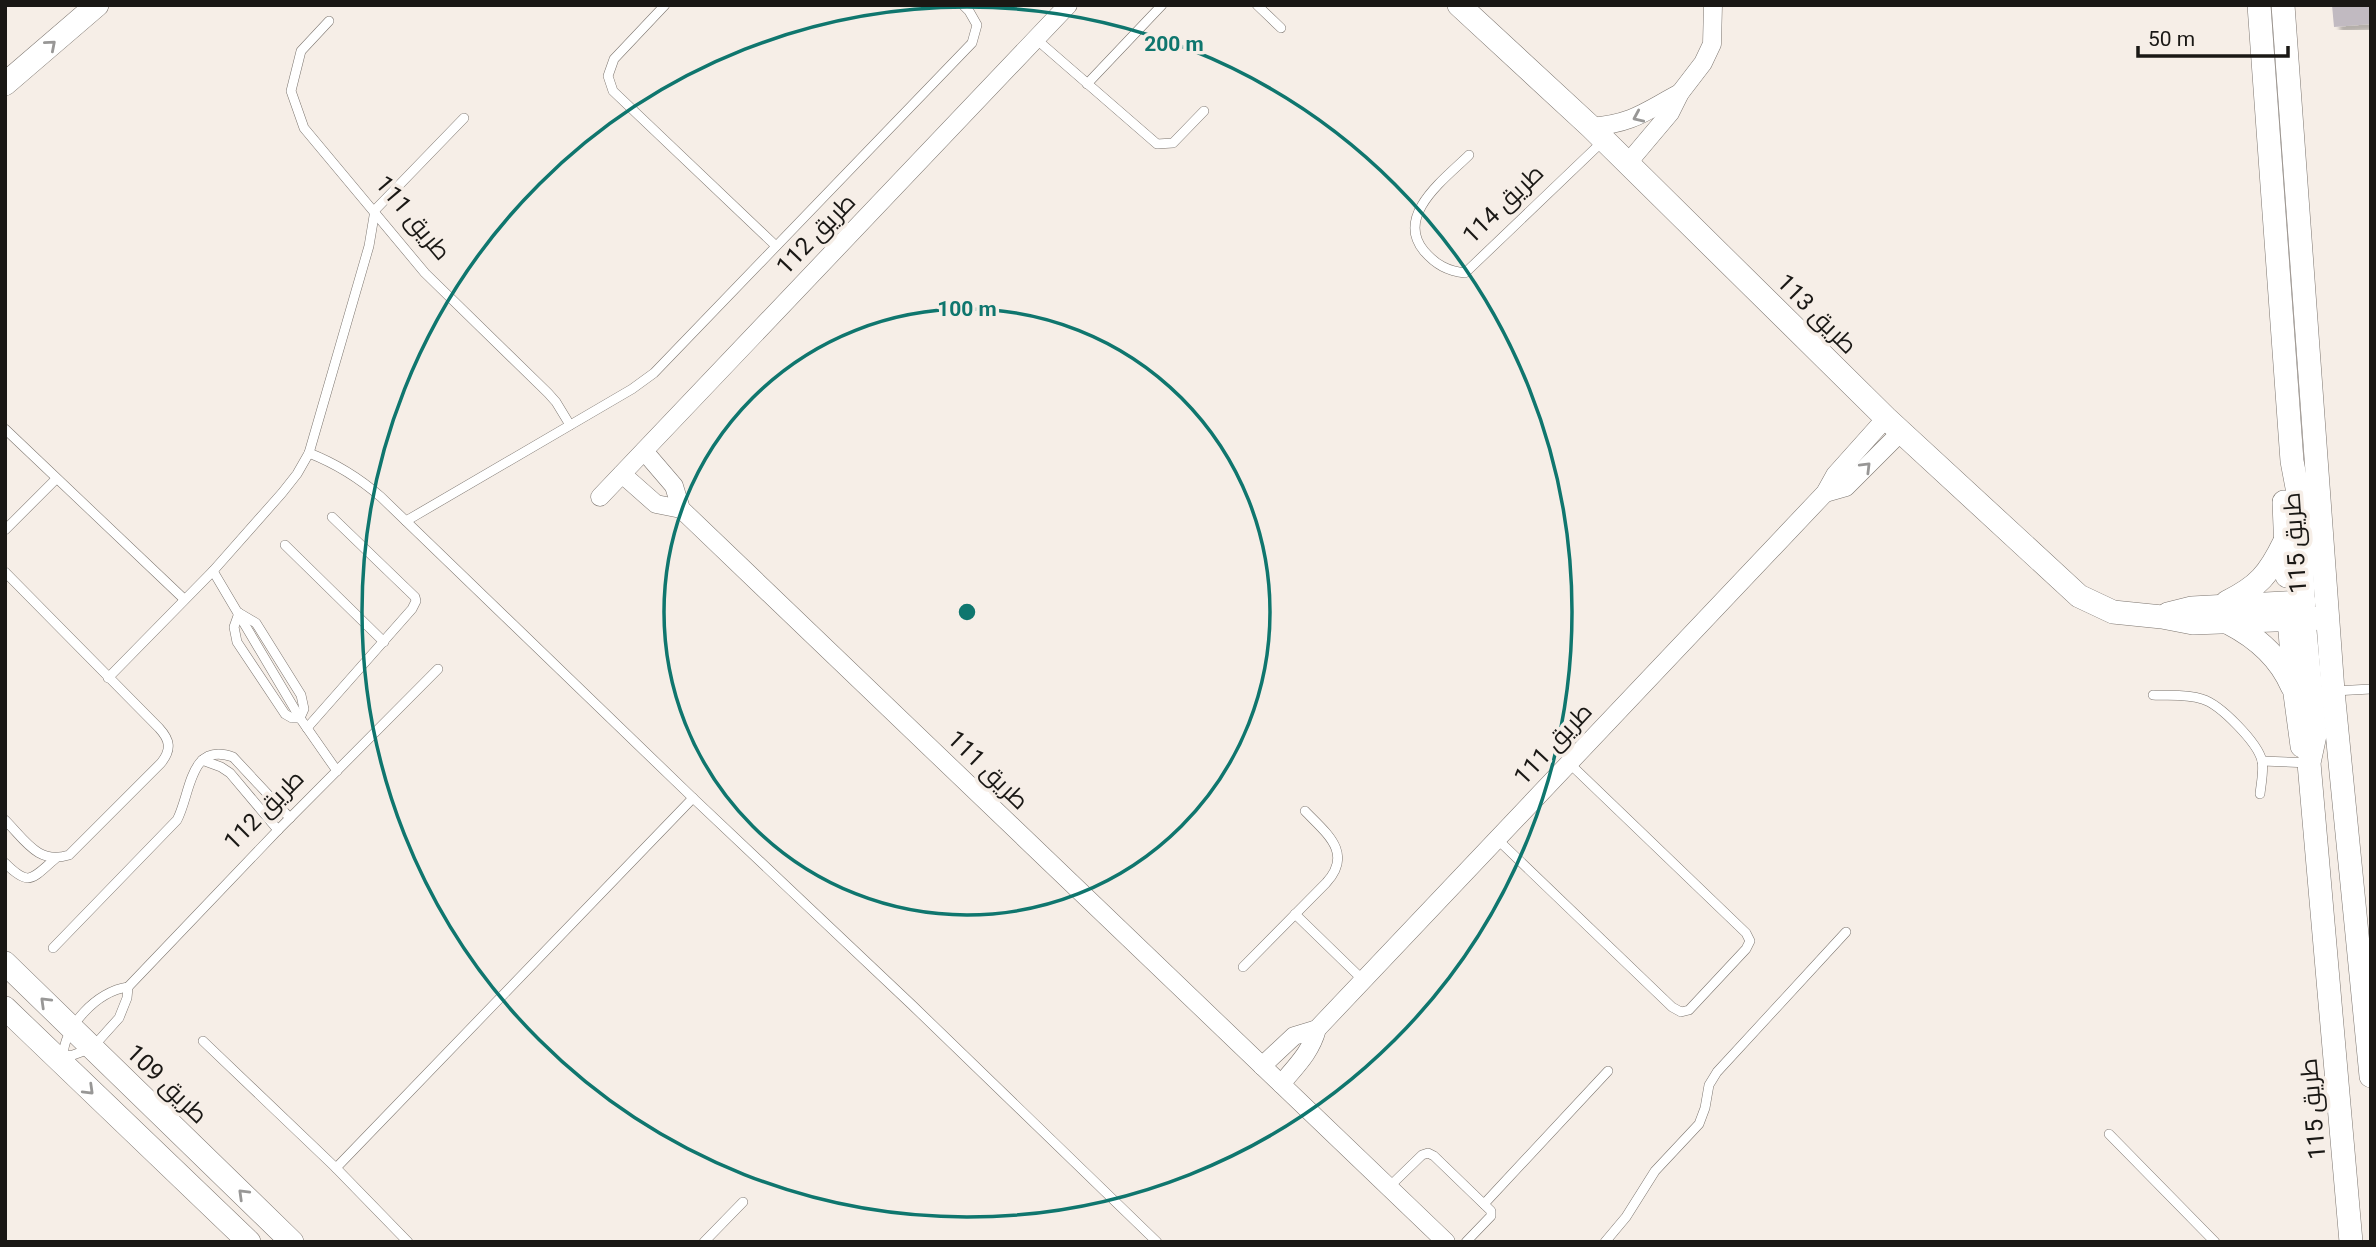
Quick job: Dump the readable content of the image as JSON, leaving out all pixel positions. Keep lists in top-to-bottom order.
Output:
{
  "streets": {
    "street": [
      "طريق 111",
      "طريق 112",
      "طريق 113",
      "طريق 115",
      "طريق 109"
    ],
    "lane": ["طريق 114"]
  },
  "crossings": [
    ["طريق 114", "طريق 113"],
    ["طريق 111", "طريق 112"],
    ["طريق 111", "طريق 113"],
    ["طريق 112", "طريق 109"],
    ["طريق 113", "طريق 115"]
  ],
  "scale_bar": "50 m",
  "rings": ["200 m", "100 m"]
}
